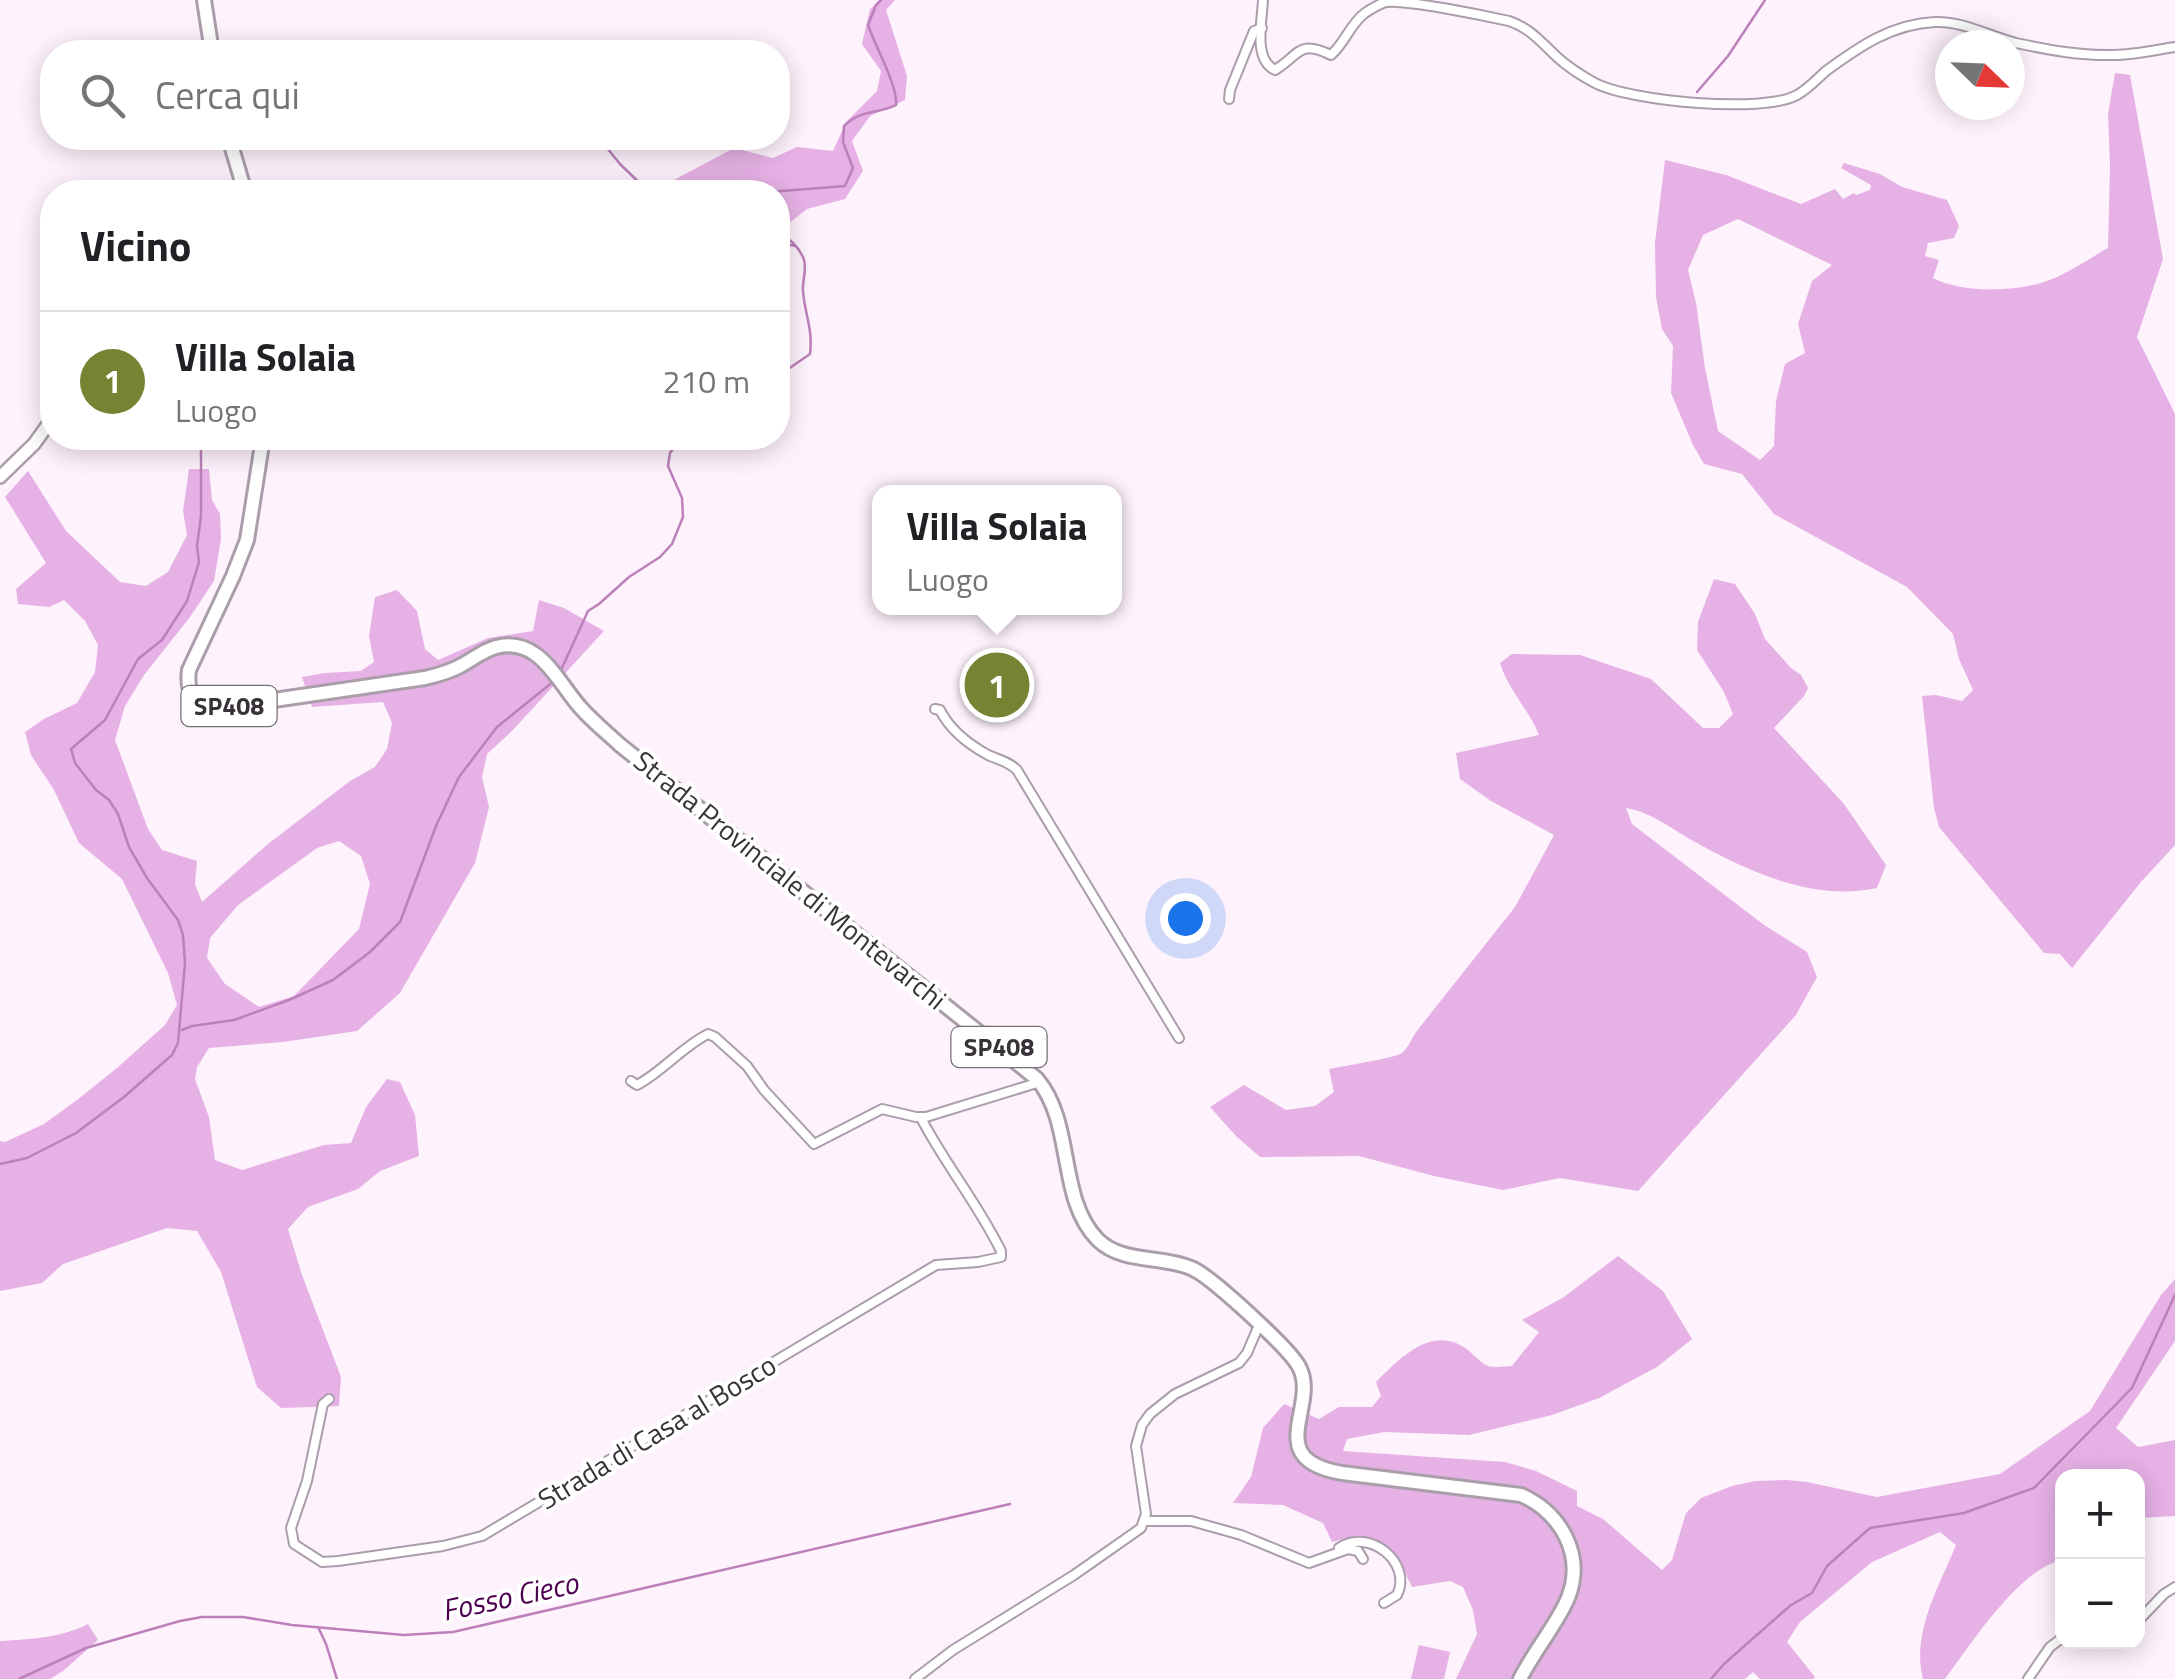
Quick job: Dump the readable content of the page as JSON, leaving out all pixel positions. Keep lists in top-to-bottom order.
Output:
{
  "streets": {
    "main road": ["SP408", "Strada Provinciale di Montevarchi"],
    "street": ["Strada di Casa al Bosco"]
  },
  "water": ["Fosso Cieco"],
  "north": "bottom right",
  "page": {
    "search": "Cerca qui",
    "heading": "Vicino",
    "list": [
      {
        "mark": "1",
        "name": "Villa Solaia",
        "note": "Luogo",
        "value": "210 m"
      }
    ],
    "popup": ["Villa Solaia", "Luogo"],
    "pins": "1",
    "map_buttons": ["+", "−"]
  }
}
